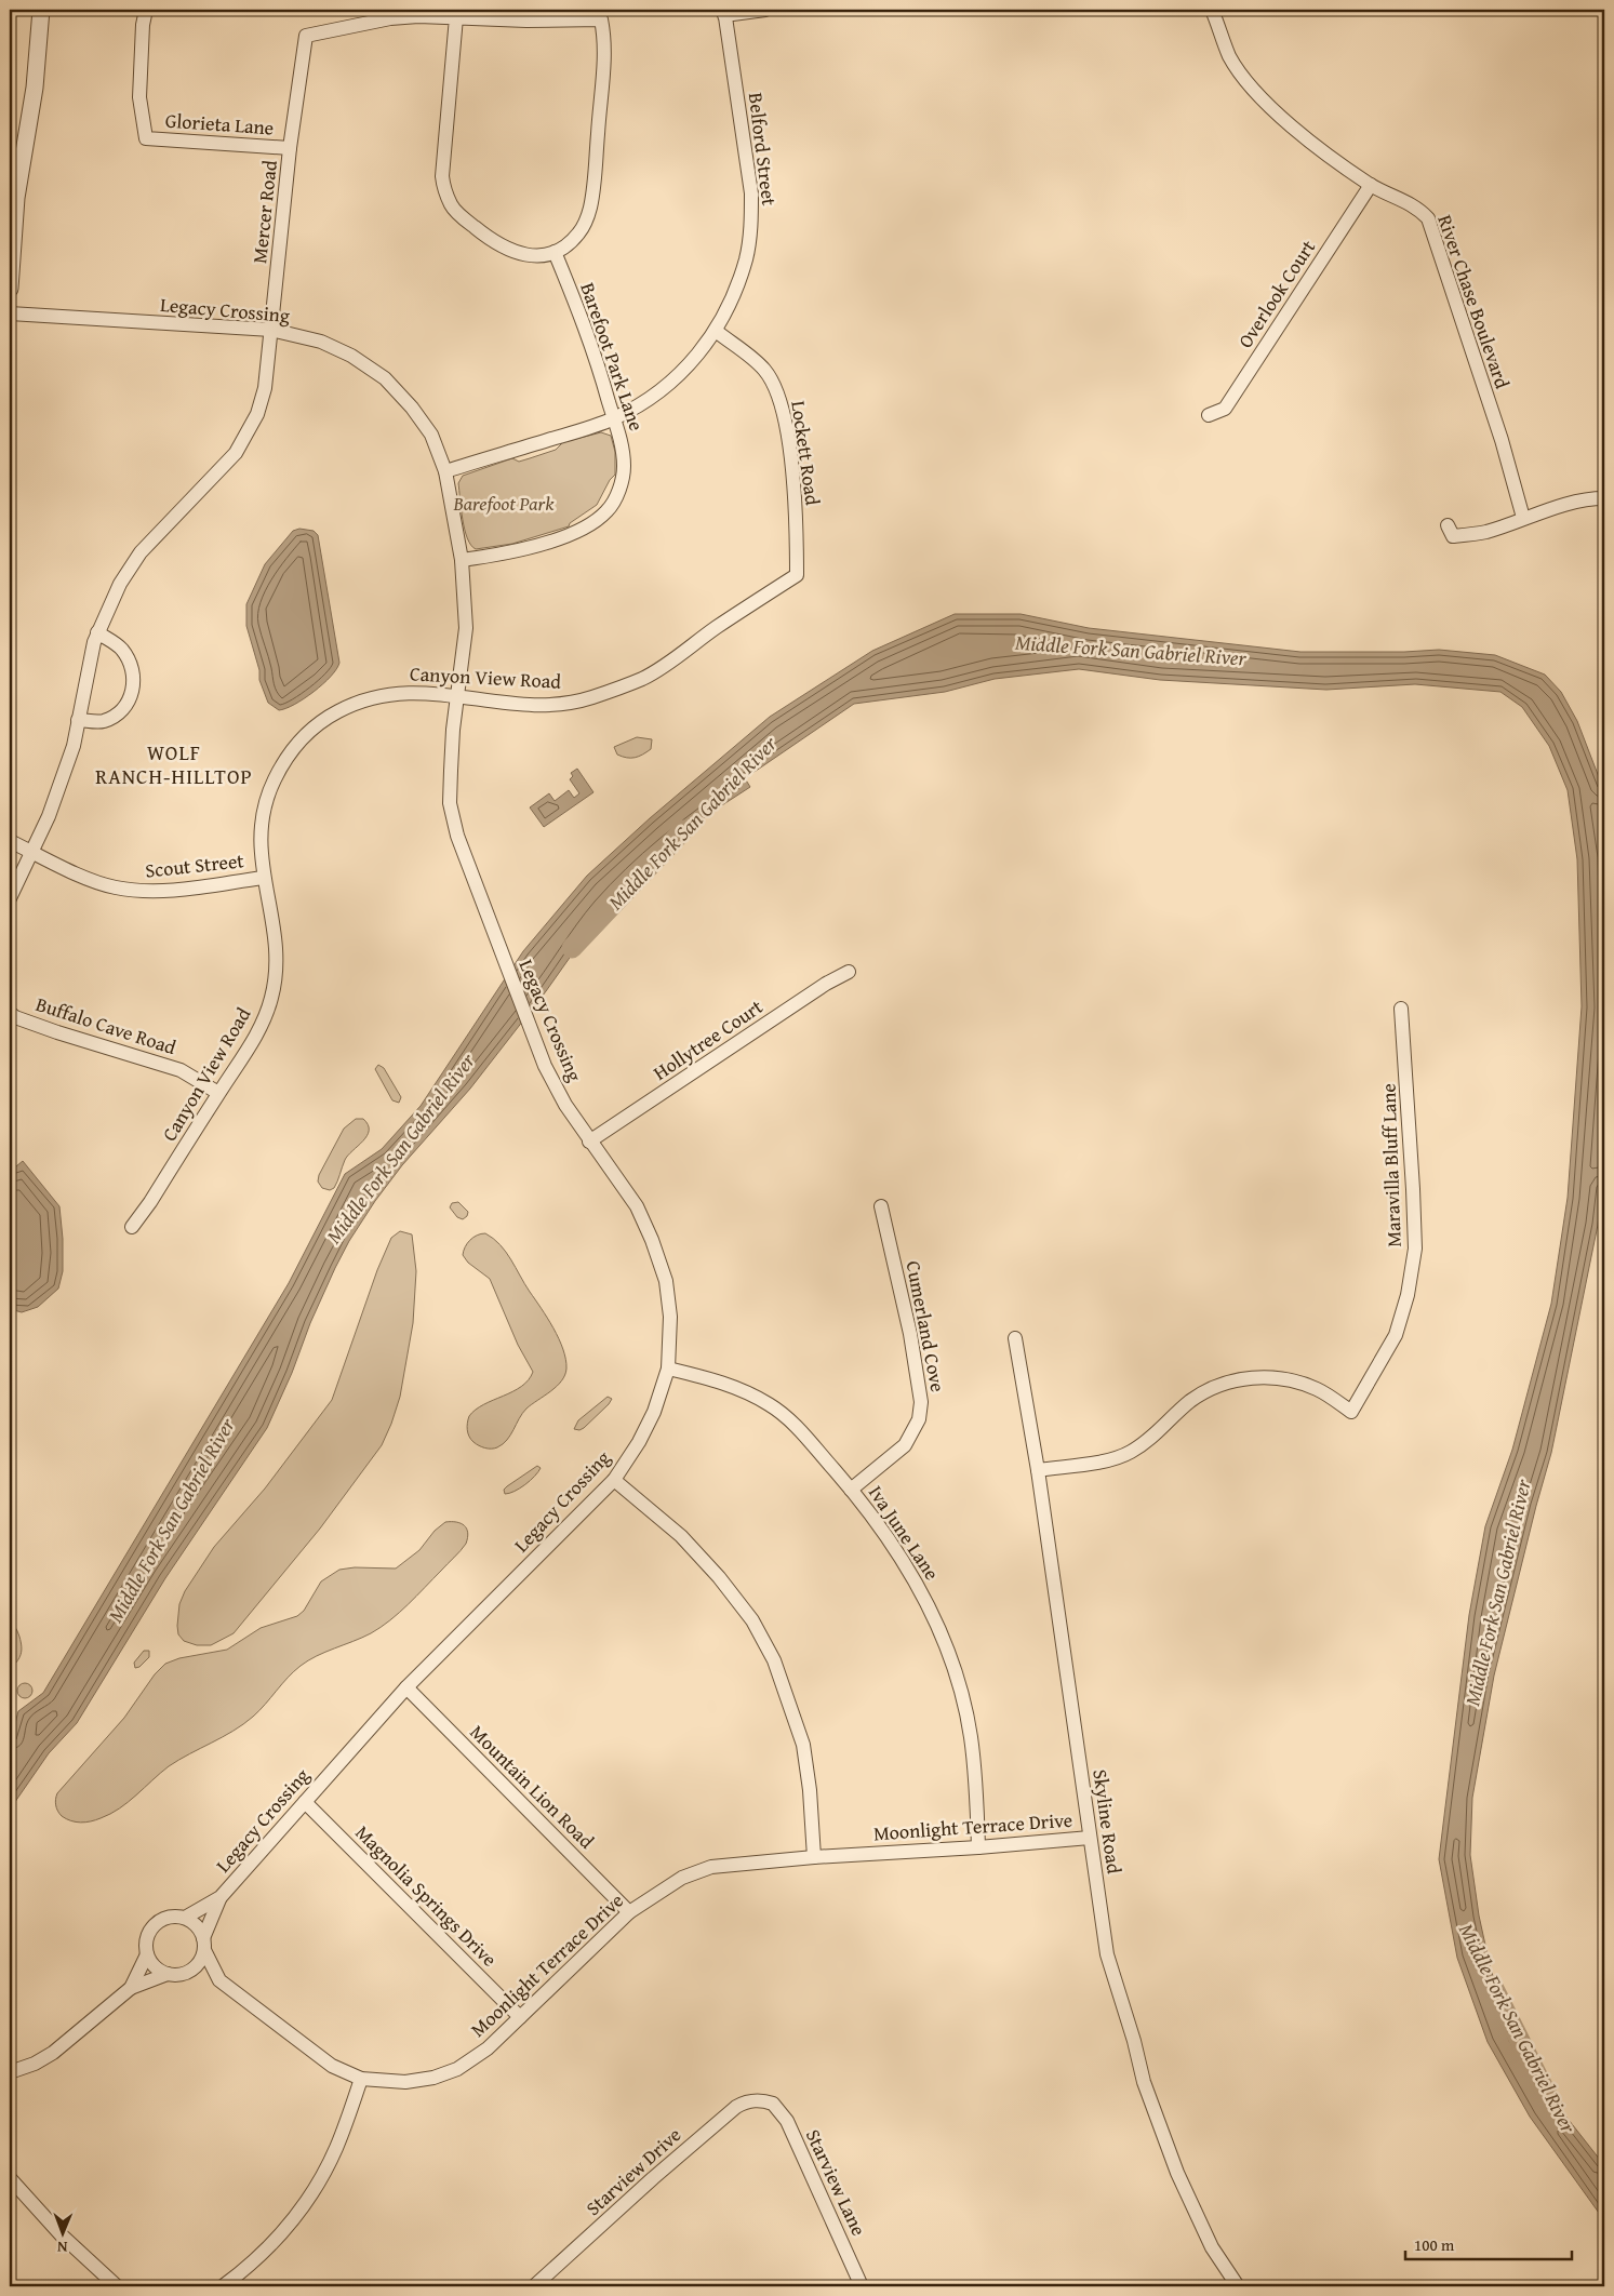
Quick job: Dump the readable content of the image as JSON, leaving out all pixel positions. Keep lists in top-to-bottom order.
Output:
{
  "streets": {
    "street": [
      "Glorieta Lane",
      "Belford Street",
      "Mercer Road",
      "Overlook Court",
      "River Chase Boulevard",
      "Legacy Crossing",
      "Barefoot Park Lane",
      "Lockett Road",
      "Canyon View Road",
      "Scout Street",
      "Buffalo Cave Road",
      "Hollytree Court",
      "Maravilla Bluff Lane",
      "Cumerland Cove",
      "Iva June Lane",
      "Mountain Lion Road",
      "Skyline Road",
      "Moonlight Terrace Drive",
      "Magnolia Springs Drive",
      "Starview Drive",
      "Starview Lane"
    ]
  },
  "crossings": [
    ["Glorieta Lane", "Mercer Road"],
    ["Belford Street", "Legacy Crossing"],
    ["Belford Street", "Barefoot Park Lane"],
    ["Belford Street", "Lockett Road"],
    ["Mercer Road", "Legacy Crossing"],
    ["Mercer Road", "Barefoot Park Lane"],
    ["Mercer Road", "Scout Street"],
    ["Overlook Court", "River Chase Boulevard"],
    ["Legacy Crossing", "Barefoot Park Lane"],
    ["Legacy Crossing", "Canyon View Road"],
    ["Legacy Crossing", "Hollytree Court"],
    ["Legacy Crossing", "Iva June Lane"],
    ["Legacy Crossing", "Mountain Lion Road"],
    ["Legacy Crossing", "Moonlight Terrace Drive"],
    ["Legacy Crossing", "Magnolia Springs Drive"],
    ["Lockett Road", "Canyon View Road"],
    ["Canyon View Road", "Scout Street"],
    ["Canyon View Road", "Buffalo Cave Road"],
    ["Maravilla Bluff Lane", "Skyline Road"],
    ["Cumerland Cove", "Iva June Lane"],
    ["Iva June Lane", "Moonlight Terrace Drive"],
    ["Mountain Lion Road", "Moonlight Terrace Drive"],
    ["Skyline Road", "Moonlight Terrace Drive"],
    ["Moonlight Terrace Drive", "Magnolia Springs Drive"],
    ["Starview Drive", "Starview Lane"]
  ],
  "districts": ["WOLF RANCH-HILLTOP"],
  "water": ["Middle Fork San Gabriel River"],
  "parks": ["Barefoot Park"],
  "scale_bar": "100 m",
  "north": "bottom"
}
